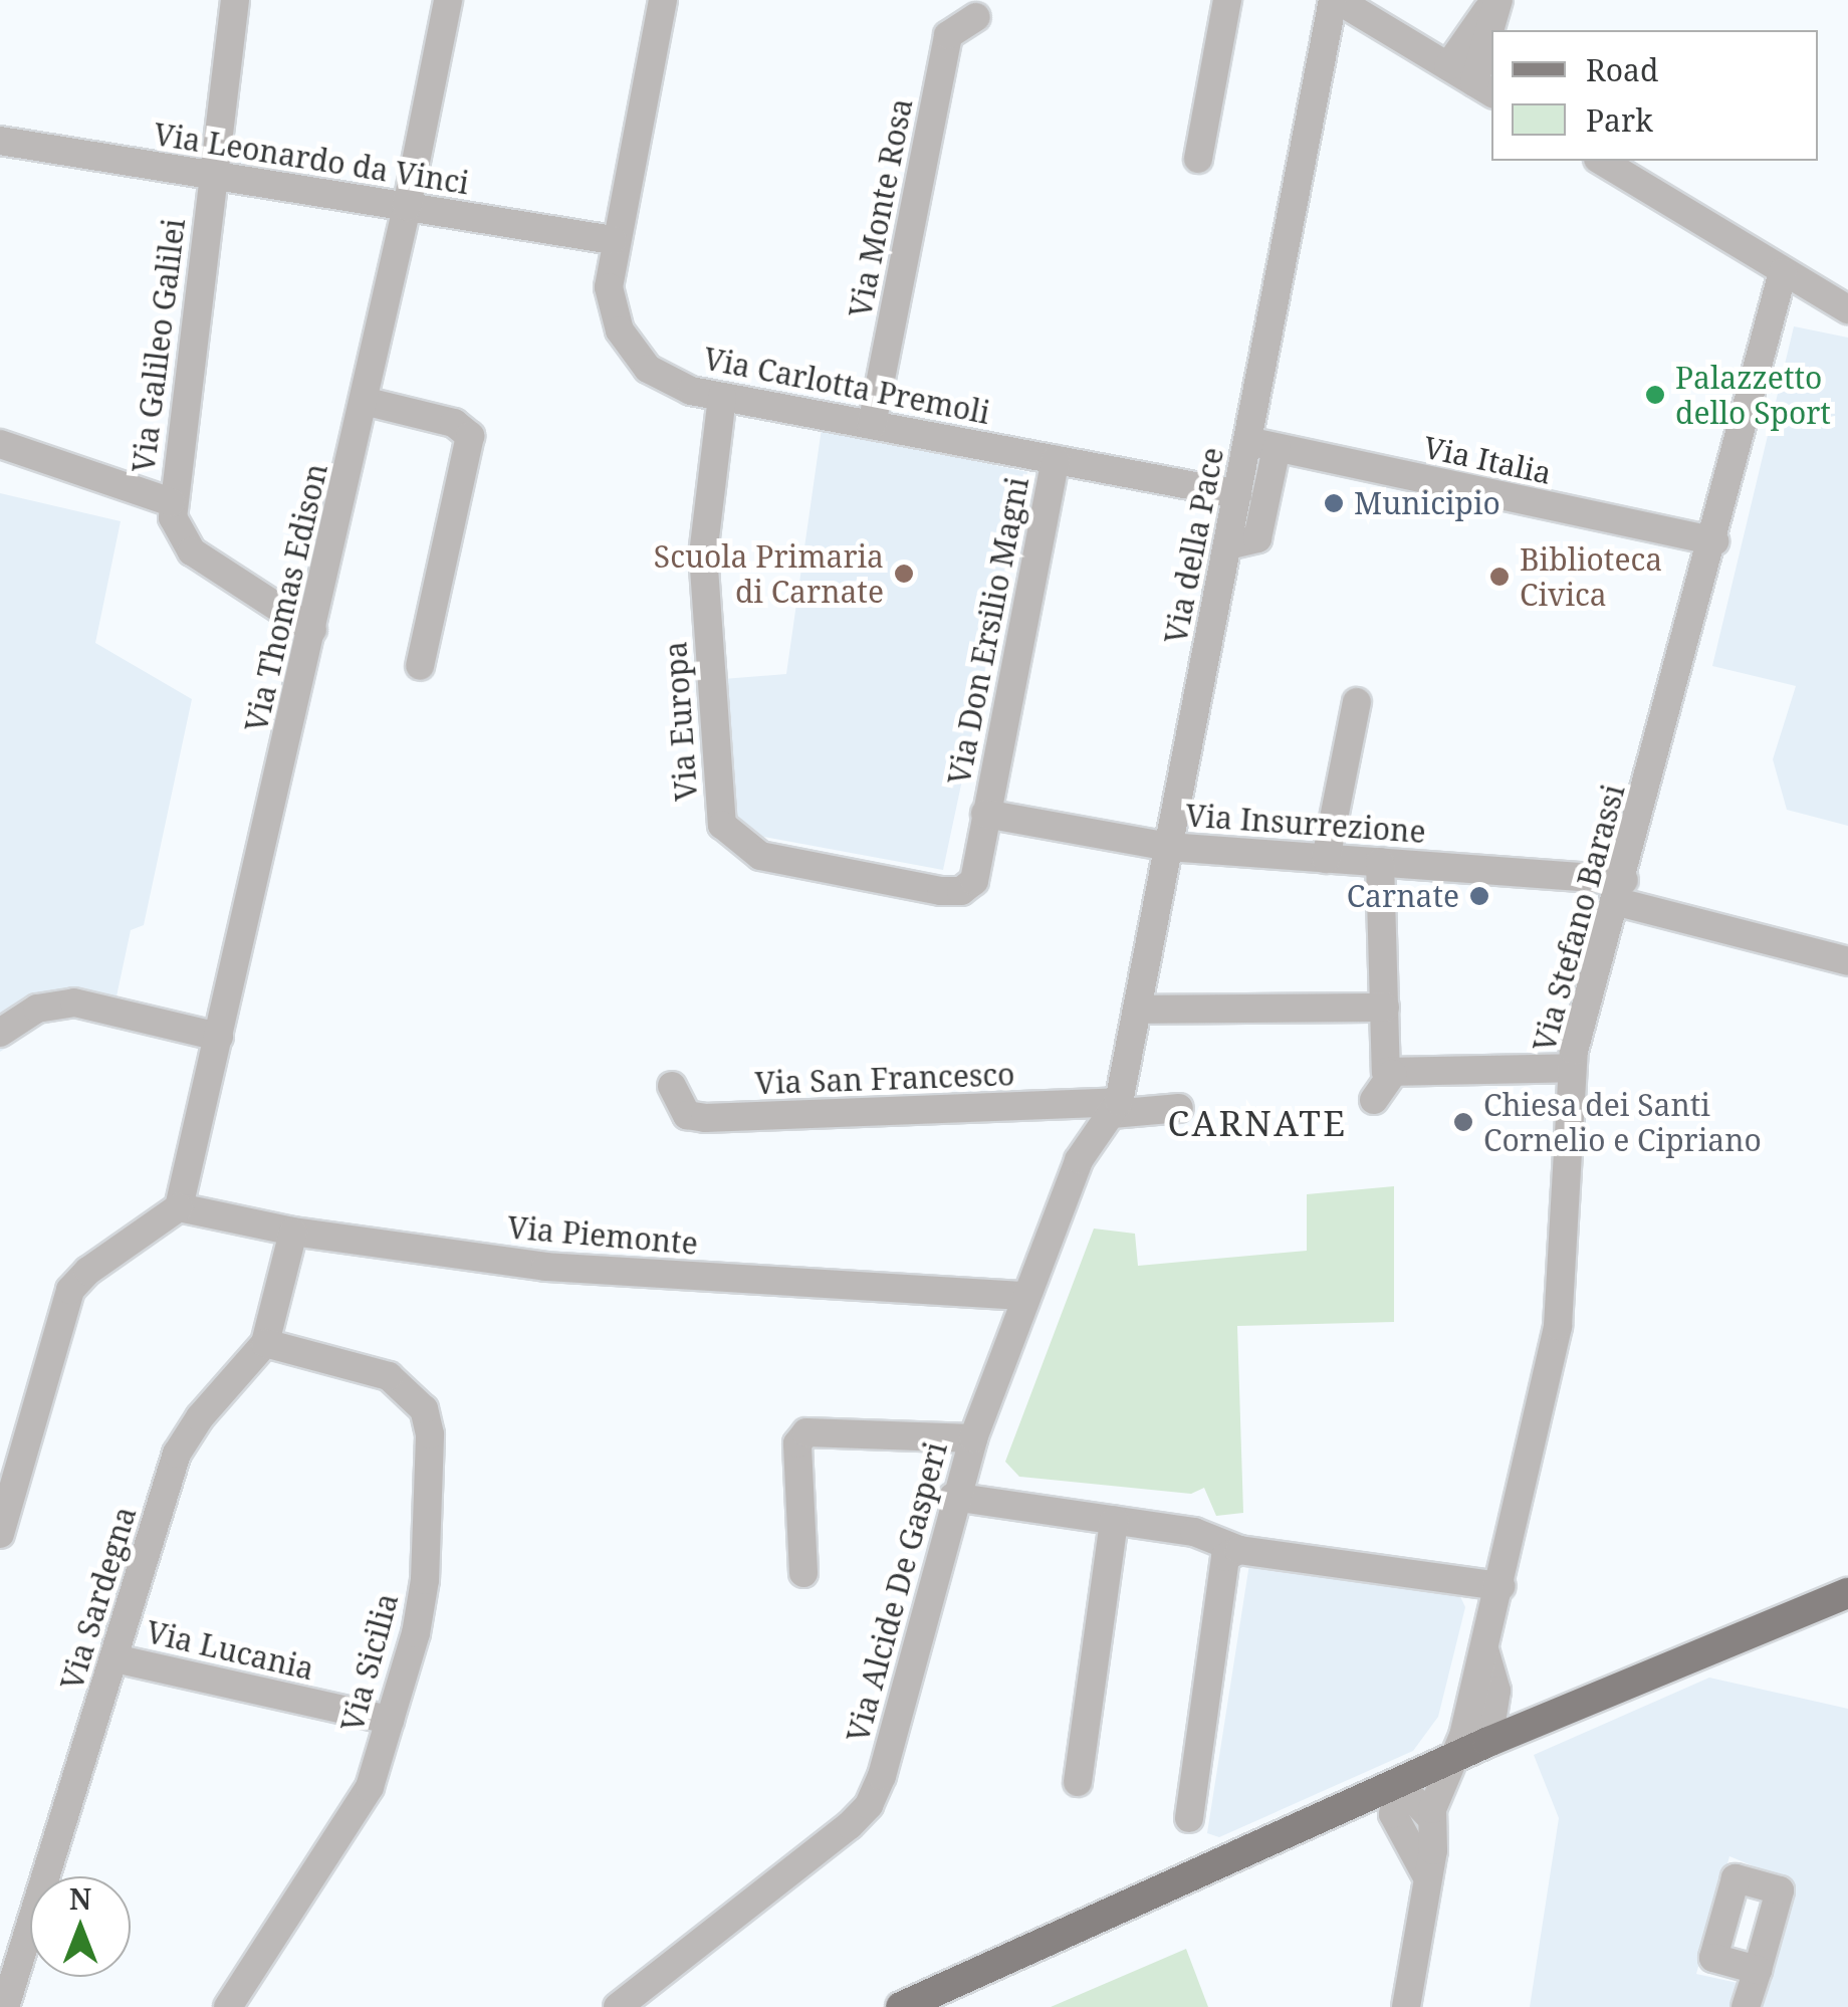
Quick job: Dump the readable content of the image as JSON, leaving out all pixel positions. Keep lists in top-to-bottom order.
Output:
{
  "streets": {
    "street": [
      "Via Leonardo da Vinci",
      "Via Monte Rosa",
      "Via Galileo Galilei",
      "Via Carlotta Premoli",
      "Via Italia",
      "Via della Pace",
      "Via Thomas Edison",
      "Via Don Ersilio Magni",
      "Via Europa",
      "Via Insurrezione",
      "Via Stefano Barassi",
      "Via San Francesco",
      "Via Piemonte",
      "Via Alcide De Gasperi",
      "Via Sardegna",
      "Via Lucania",
      "Via Sicilia"
    ]
  },
  "crossings": [
    ["Via Leonardo da Vinci", "Via Galileo Galilei"],
    ["Via Leonardo da Vinci", "Via Carlotta Premoli"],
    ["Via Leonardo da Vinci", "Via Thomas Edison"],
    ["Via Monte Rosa", "Via Carlotta Premoli"],
    ["Via Galileo Galilei", "Via Thomas Edison"],
    ["Via Carlotta Premoli", "Via della Pace"],
    ["Via Carlotta Premoli", "Via Don Ersilio Magni"],
    ["Via Carlotta Premoli", "Via Europa"],
    ["Via Italia", "Via della Pace"],
    ["Via Italia", "Via Stefano Barassi"],
    ["Via della Pace", "Via Insurrezione"],
    ["Via della Pace", "Via San Francesco"],
    ["Via della Pace", "Via Alcide De Gasperi"],
    ["Via Thomas Edison", "Via Piemonte"],
    ["Via Don Ersilio Magni", "Via Europa"],
    ["Via Don Ersilio Magni", "Via Insurrezione"],
    ["Via Europa", "Via Insurrezione"],
    ["Via Insurrezione", "Via Stefano Barassi"],
    ["Via San Francesco", "Via Alcide De Gasperi"],
    ["Via Piemonte", "Via Alcide De Gasperi"],
    ["Via Piemonte", "Via Sardegna"],
    ["Via Sardegna", "Via Lucania"],
    ["Via Sardegna", "Via Sicilia"],
    ["Via Lucania", "Via Sicilia"]
  ],
  "districts": ["CARNATE"],
  "places": [
    "Palazzetto dello Sport",
    "Municipio",
    "Scuola Primaria di Carnate",
    "Biblioteca Civica",
    "Carnate",
    "Chiesa dei Santi Cornelio e Cipriano"
  ],
  "legend": ["Road", "Park"],
  "north": "top"
}
